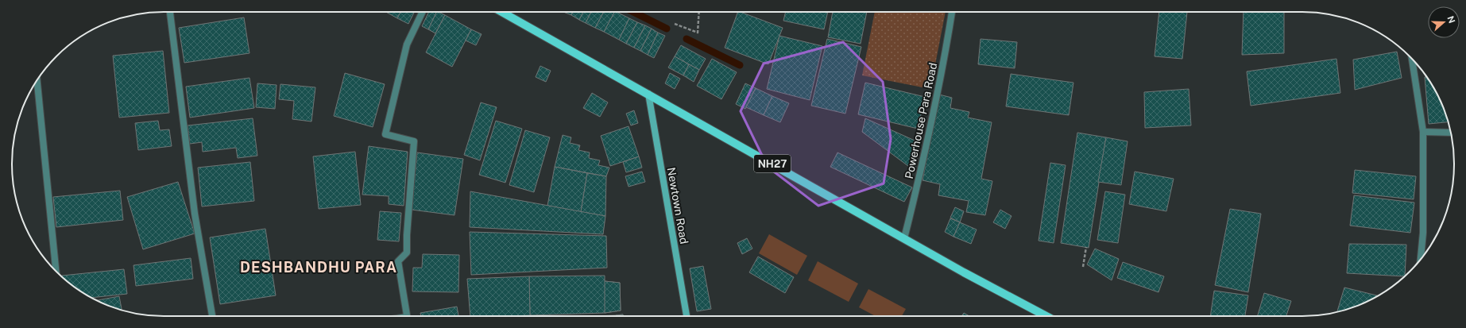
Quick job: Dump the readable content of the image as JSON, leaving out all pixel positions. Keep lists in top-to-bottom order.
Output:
{
  "streets": {
    "main road": ["NH27"],
    "street": ["Powerhouse Para Road", "Newtown Road"]
  },
  "crossings": [
    ["Powerhouse Para Road", "NH27"],
    ["NH27", "Newtown Road"]
  ],
  "districts": ["DESHBANDHU PARA"],
  "north": "right"
}
